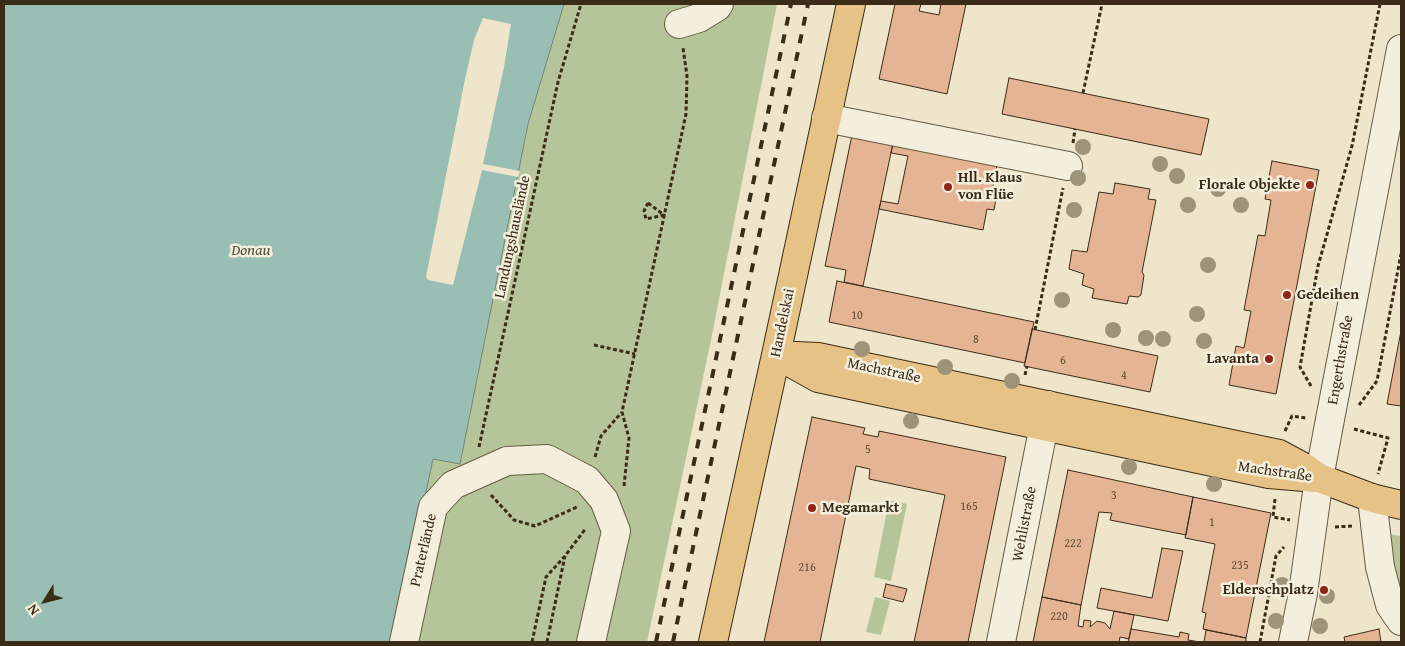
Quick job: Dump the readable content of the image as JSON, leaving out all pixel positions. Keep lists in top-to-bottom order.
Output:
{
  "streets": {
    "main road": ["Handelskai", "Machstraße"],
    "street": ["Engerthstraße", "Wehlistraße", "Praterlände"],
    "path": ["Landungshauslände"]
  },
  "crossings": [
    ["Landungshauslände", "Praterlände"],
    ["Handelskai", "Machstraße"],
    ["Engerthstraße", "Machstraße"],
    ["Machstraße", "Wehlistraße"]
  ],
  "water": ["Donau"],
  "places": [
    "Florale Objekte",
    "Hll. Klaus von Flüe",
    "Gedeihen",
    "Lavanta",
    "Megamarkt",
    "Elderschplatz"
  ],
  "house_numbers": [
    "10",
    "8",
    "6",
    "4",
    "5",
    "3",
    "165",
    "1",
    "222",
    "235",
    "216",
    "220"
  ],
  "north": "bottom left"
}
